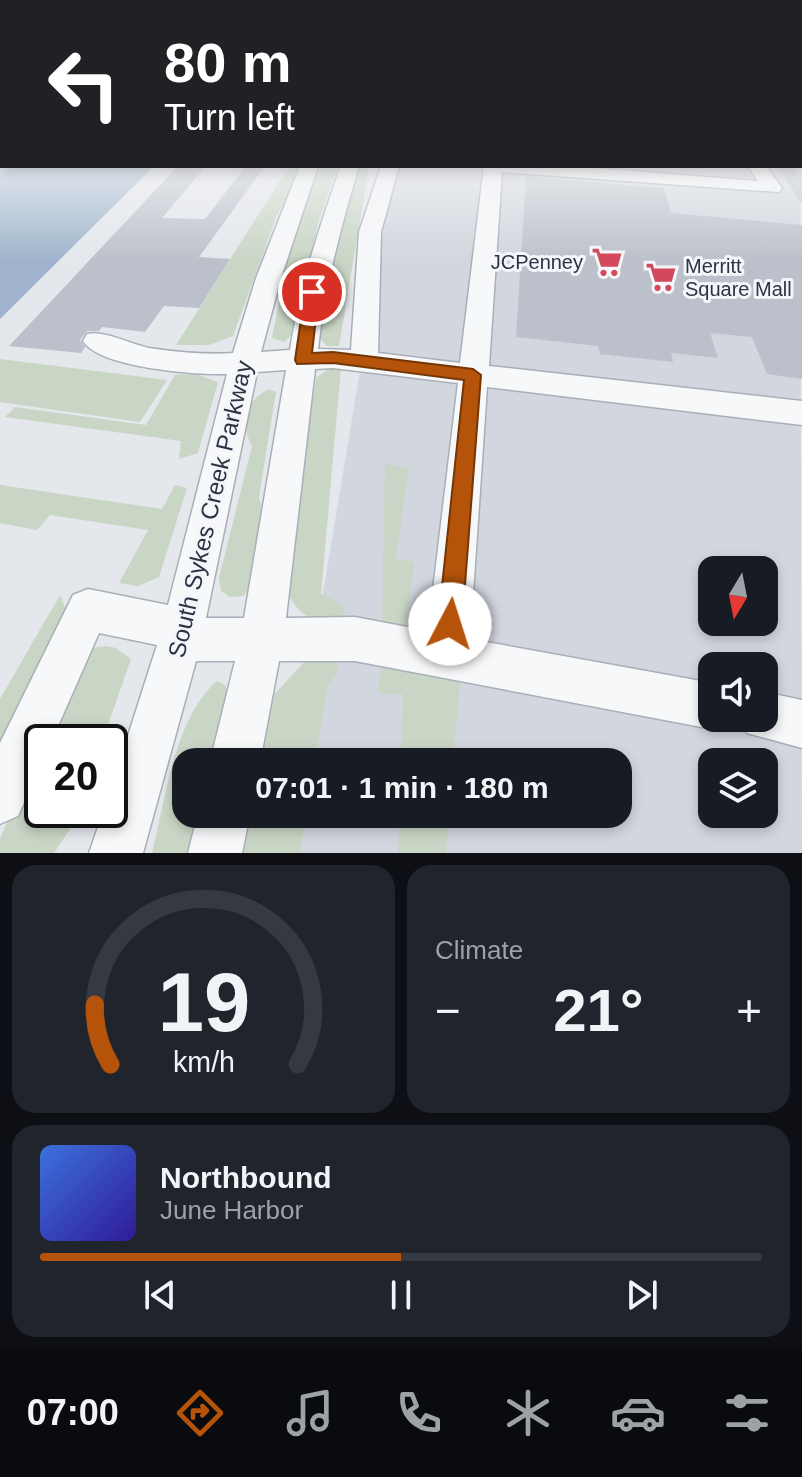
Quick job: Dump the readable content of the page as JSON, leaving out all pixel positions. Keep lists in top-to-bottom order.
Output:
{
  "streets": {
    "street": ["South Sykes Creek Parkway"]
  },
  "places": {
    "supermarket": ["JCPenney", "Merritt Square Mall"]
  },
  "north": "bottom",
  "page": {
    "turn": ["80 m", "Turn left"],
    "limit": "20",
    "trip": "07:01 · 1 min · 180 m",
    "tile": "Climate",
    "heat": ["−", "21°", "+"],
    "song": ["Northbound", "June Harbor"],
    "tabs": "07:00",
    "gauge": ["19", "km/h"]
  }
}
